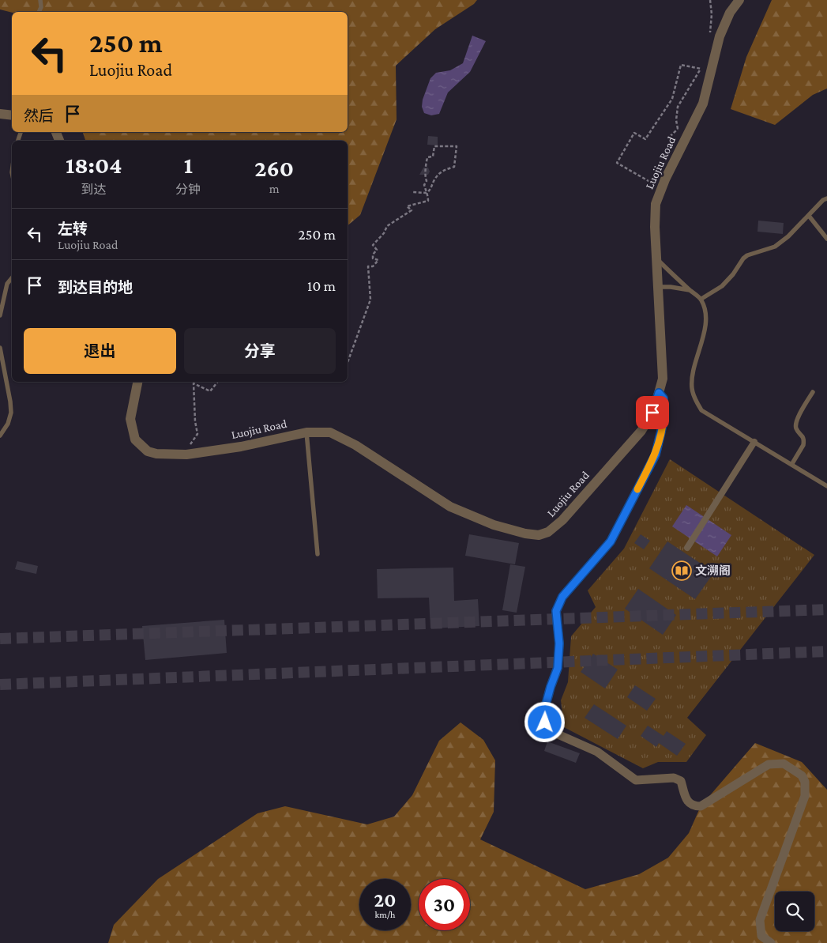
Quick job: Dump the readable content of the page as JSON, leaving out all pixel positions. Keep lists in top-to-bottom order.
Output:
{
  "streets": {
    "street": ["Luojiu Road"]
  },
  "places": {
    "library": ["文溯阁"]
  },
  "page": {
    "turn": ["250 m", "Luojiu Road"],
    "then": "然后",
    "eta": [
      "18:04",
      "到达",
      "1",
      "分钟",
      "260",
      "m"
    ],
    "list": [
      {
        "name": "左转",
        "note": "Luojiu Road",
        "value": "250 m"
      },
      {
        "name": "到达目的地",
        "value": "10 m"
      }
    ],
    "buttons": ["退出", "分享"],
    "speed": "20 km/h",
    "limit": "30"
  }
}
